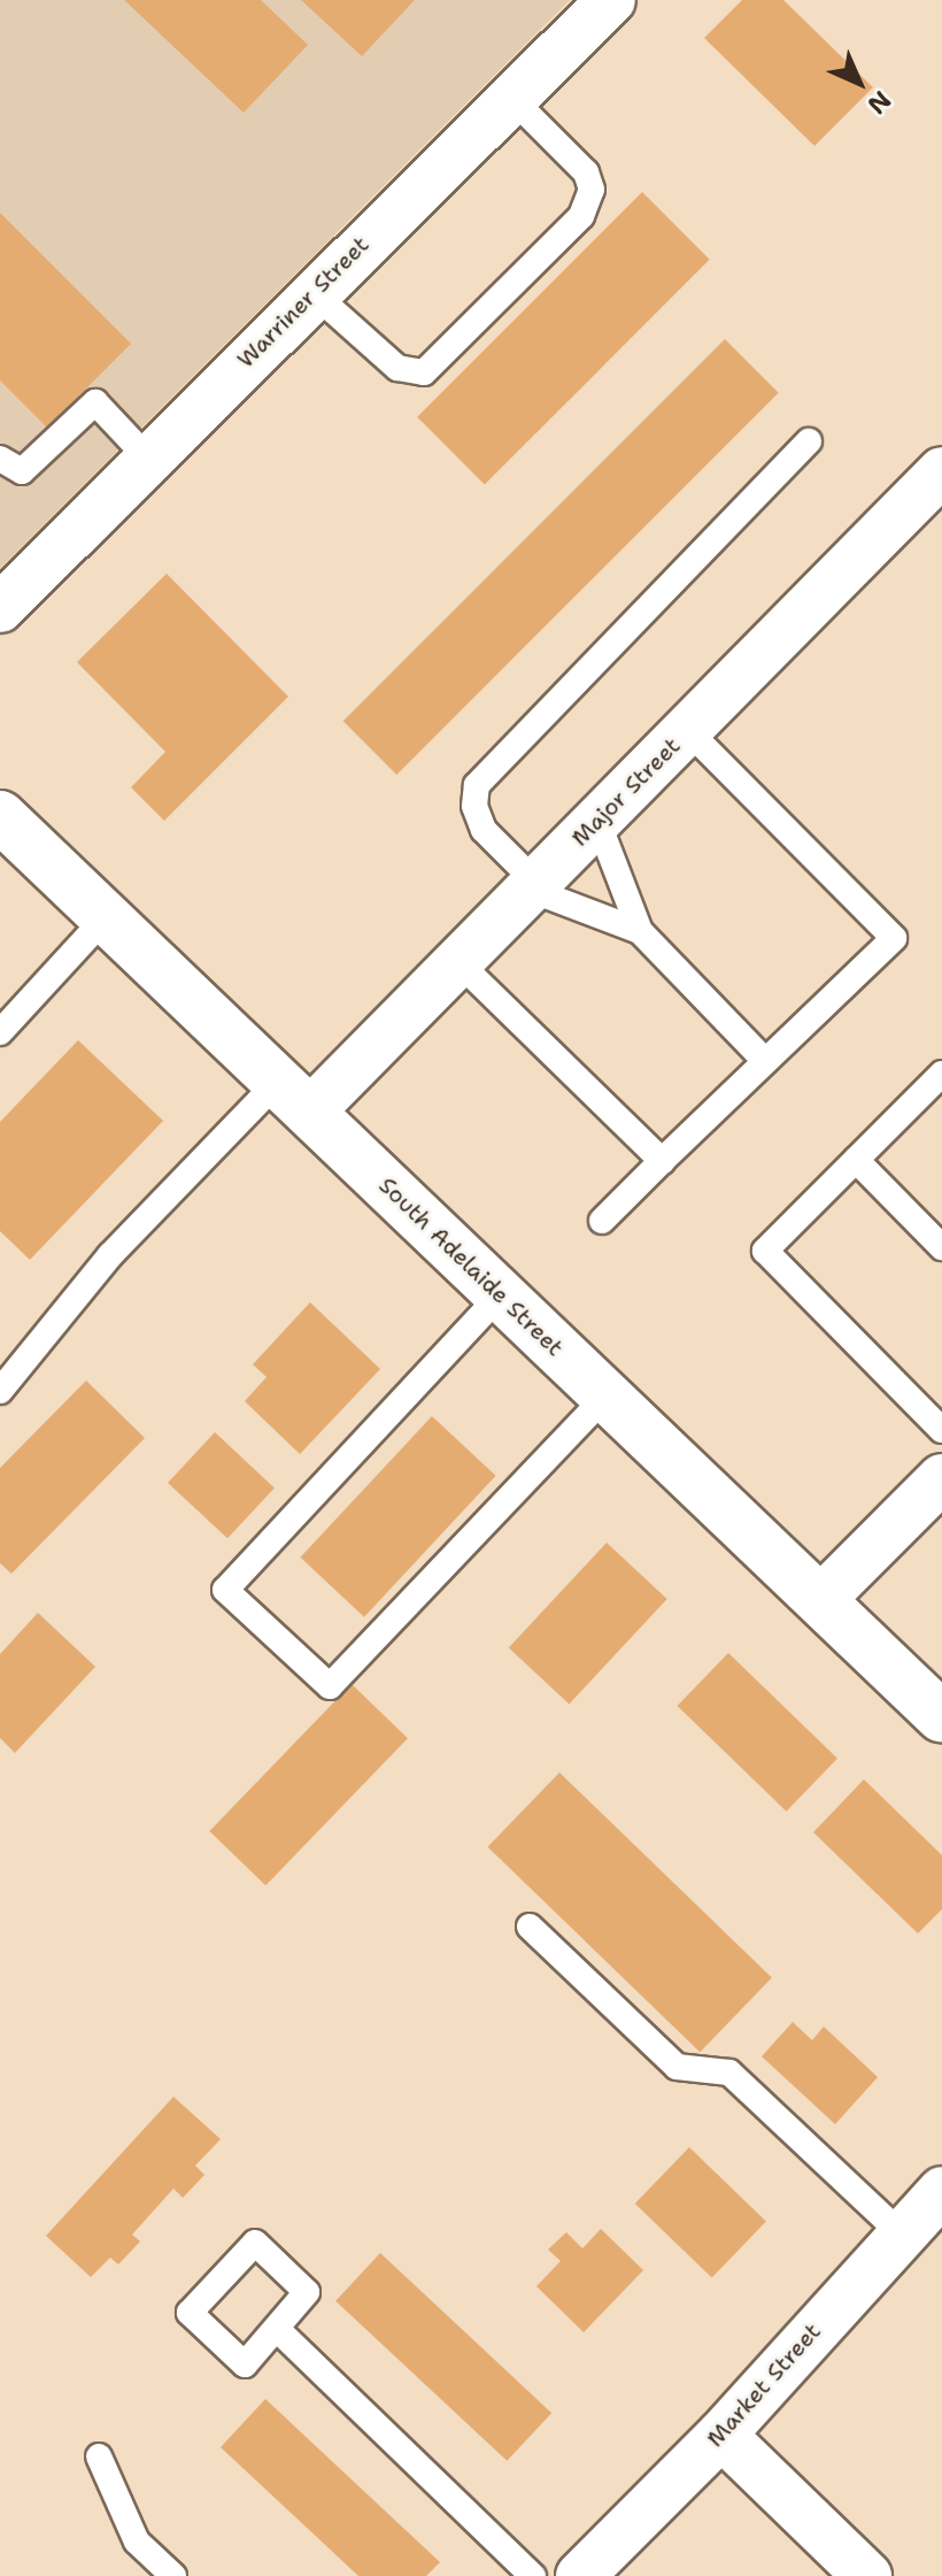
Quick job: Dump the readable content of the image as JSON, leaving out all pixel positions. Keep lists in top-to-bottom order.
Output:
{
  "streets": {
    "street": [
      "Warriner Street",
      "Major Street",
      "South Adelaide Street",
      "Market Street"
    ]
  },
  "crossings": [
    ["Major Street", "South Adelaide Street"]
  ],
  "north": "bottom right"
}
